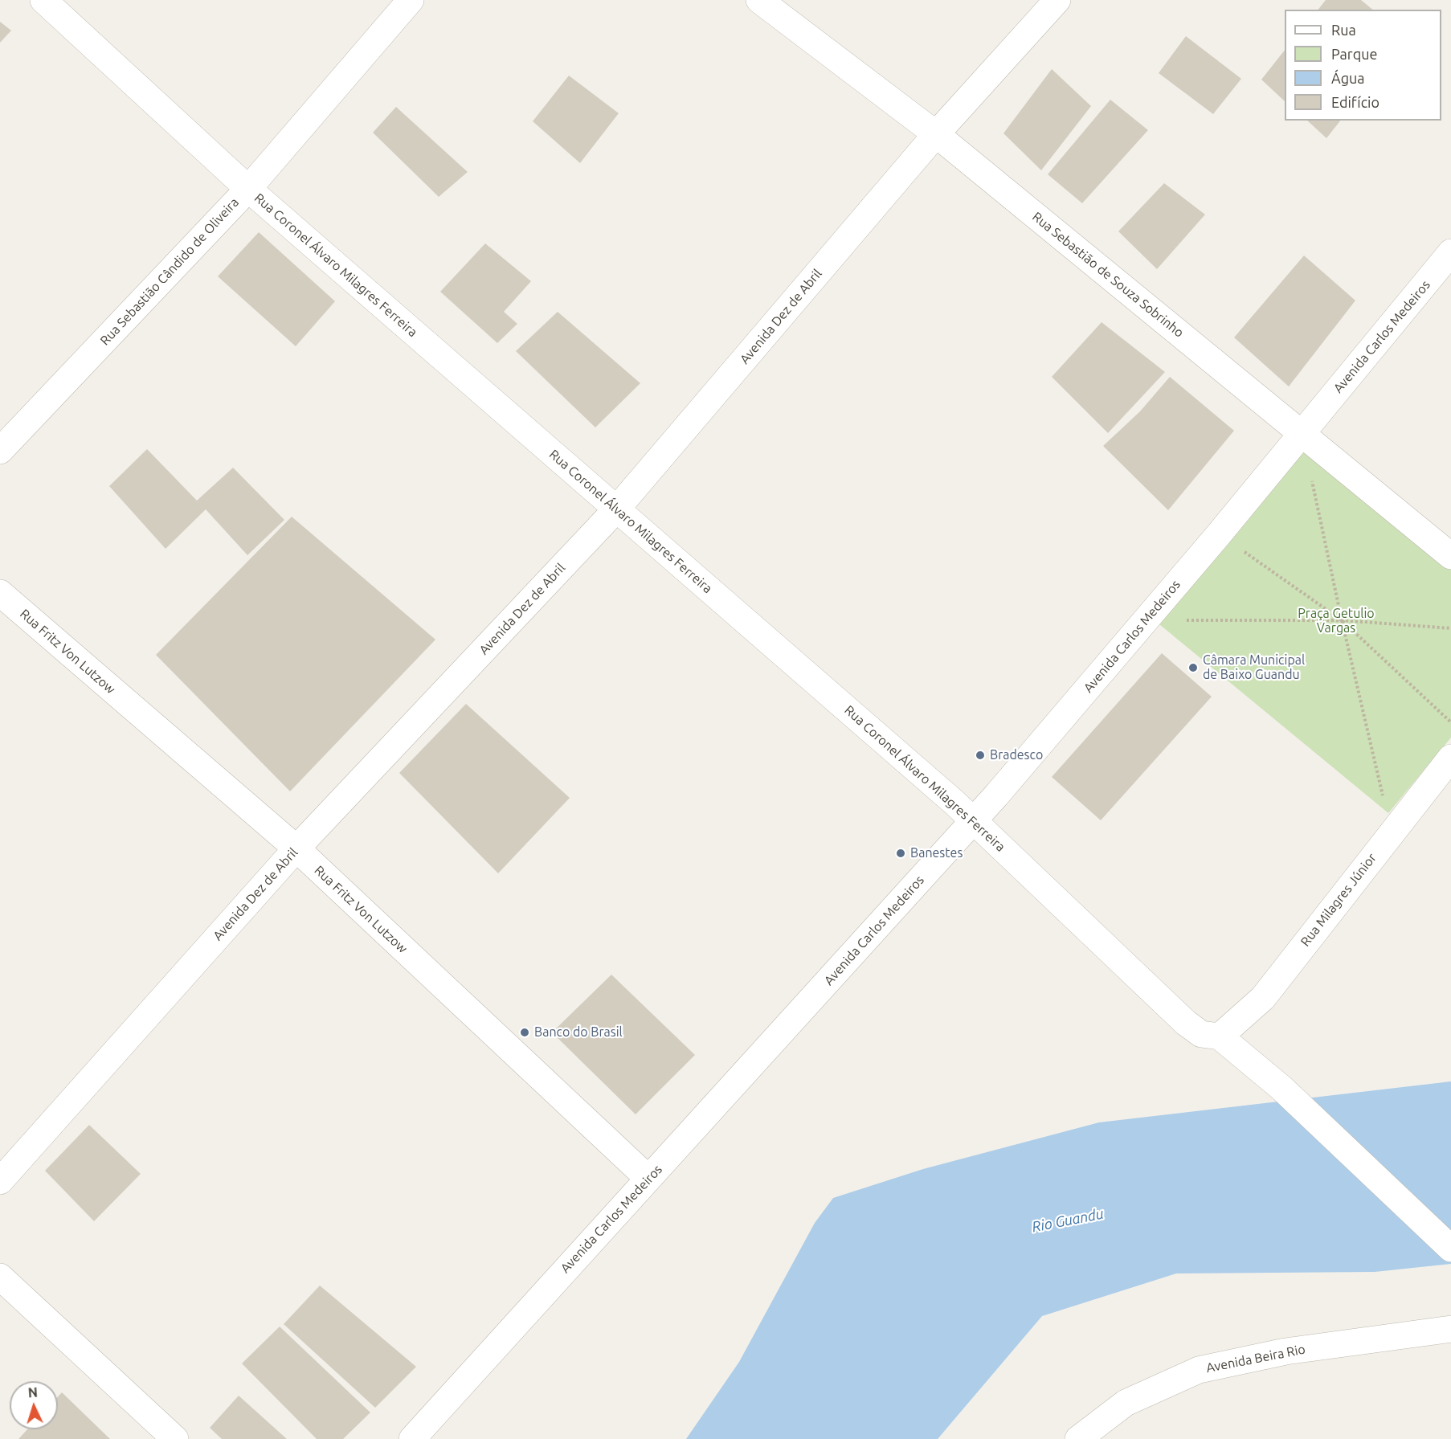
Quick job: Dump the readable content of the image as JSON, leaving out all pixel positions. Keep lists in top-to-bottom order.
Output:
{
  "streets": {
    "street": [
      "Rua Coronel Álvaro Milagres Ferreira",
      "Rua Sebastião Cândido de Oliveira",
      "Rua Sebastião de Souza Sobrinho",
      "Avenida Dez de Abril",
      "Avenida Carlos Medeiros",
      "Rua Fritz Von Lutzow",
      "Rua Milagres Júnior",
      "Avenida Beira Rio"
    ]
  },
  "crossings": [
    ["Rua Coronel Álvaro Milagres Ferreira", "Rua Sebastião Cândido de Oliveira"],
    ["Rua Coronel Álvaro Milagres Ferreira", "Avenida Dez de Abril"],
    ["Rua Coronel Álvaro Milagres Ferreira", "Avenida Carlos Medeiros"],
    ["Rua Coronel Álvaro Milagres Ferreira", "Rua Milagres Júnior"],
    ["Rua Sebastião de Souza Sobrinho", "Avenida Dez de Abril"],
    ["Rua Sebastião de Souza Sobrinho", "Avenida Carlos Medeiros"],
    ["Avenida Dez de Abril", "Rua Fritz Von Lutzow"],
    ["Avenida Carlos Medeiros", "Rua Fritz Von Lutzow"]
  ],
  "water": ["Rio Guandu"],
  "parks": ["Praça Getulio Vargas"],
  "places": [
    "Câmara Municipal de Baixo Guandu",
    "Bradesco",
    "Banestes",
    "Banco do Brasil"
  ],
  "legend": [
    "Rua",
    "Parque",
    "Água",
    "Edifício"
  ],
  "north": "top"
}
